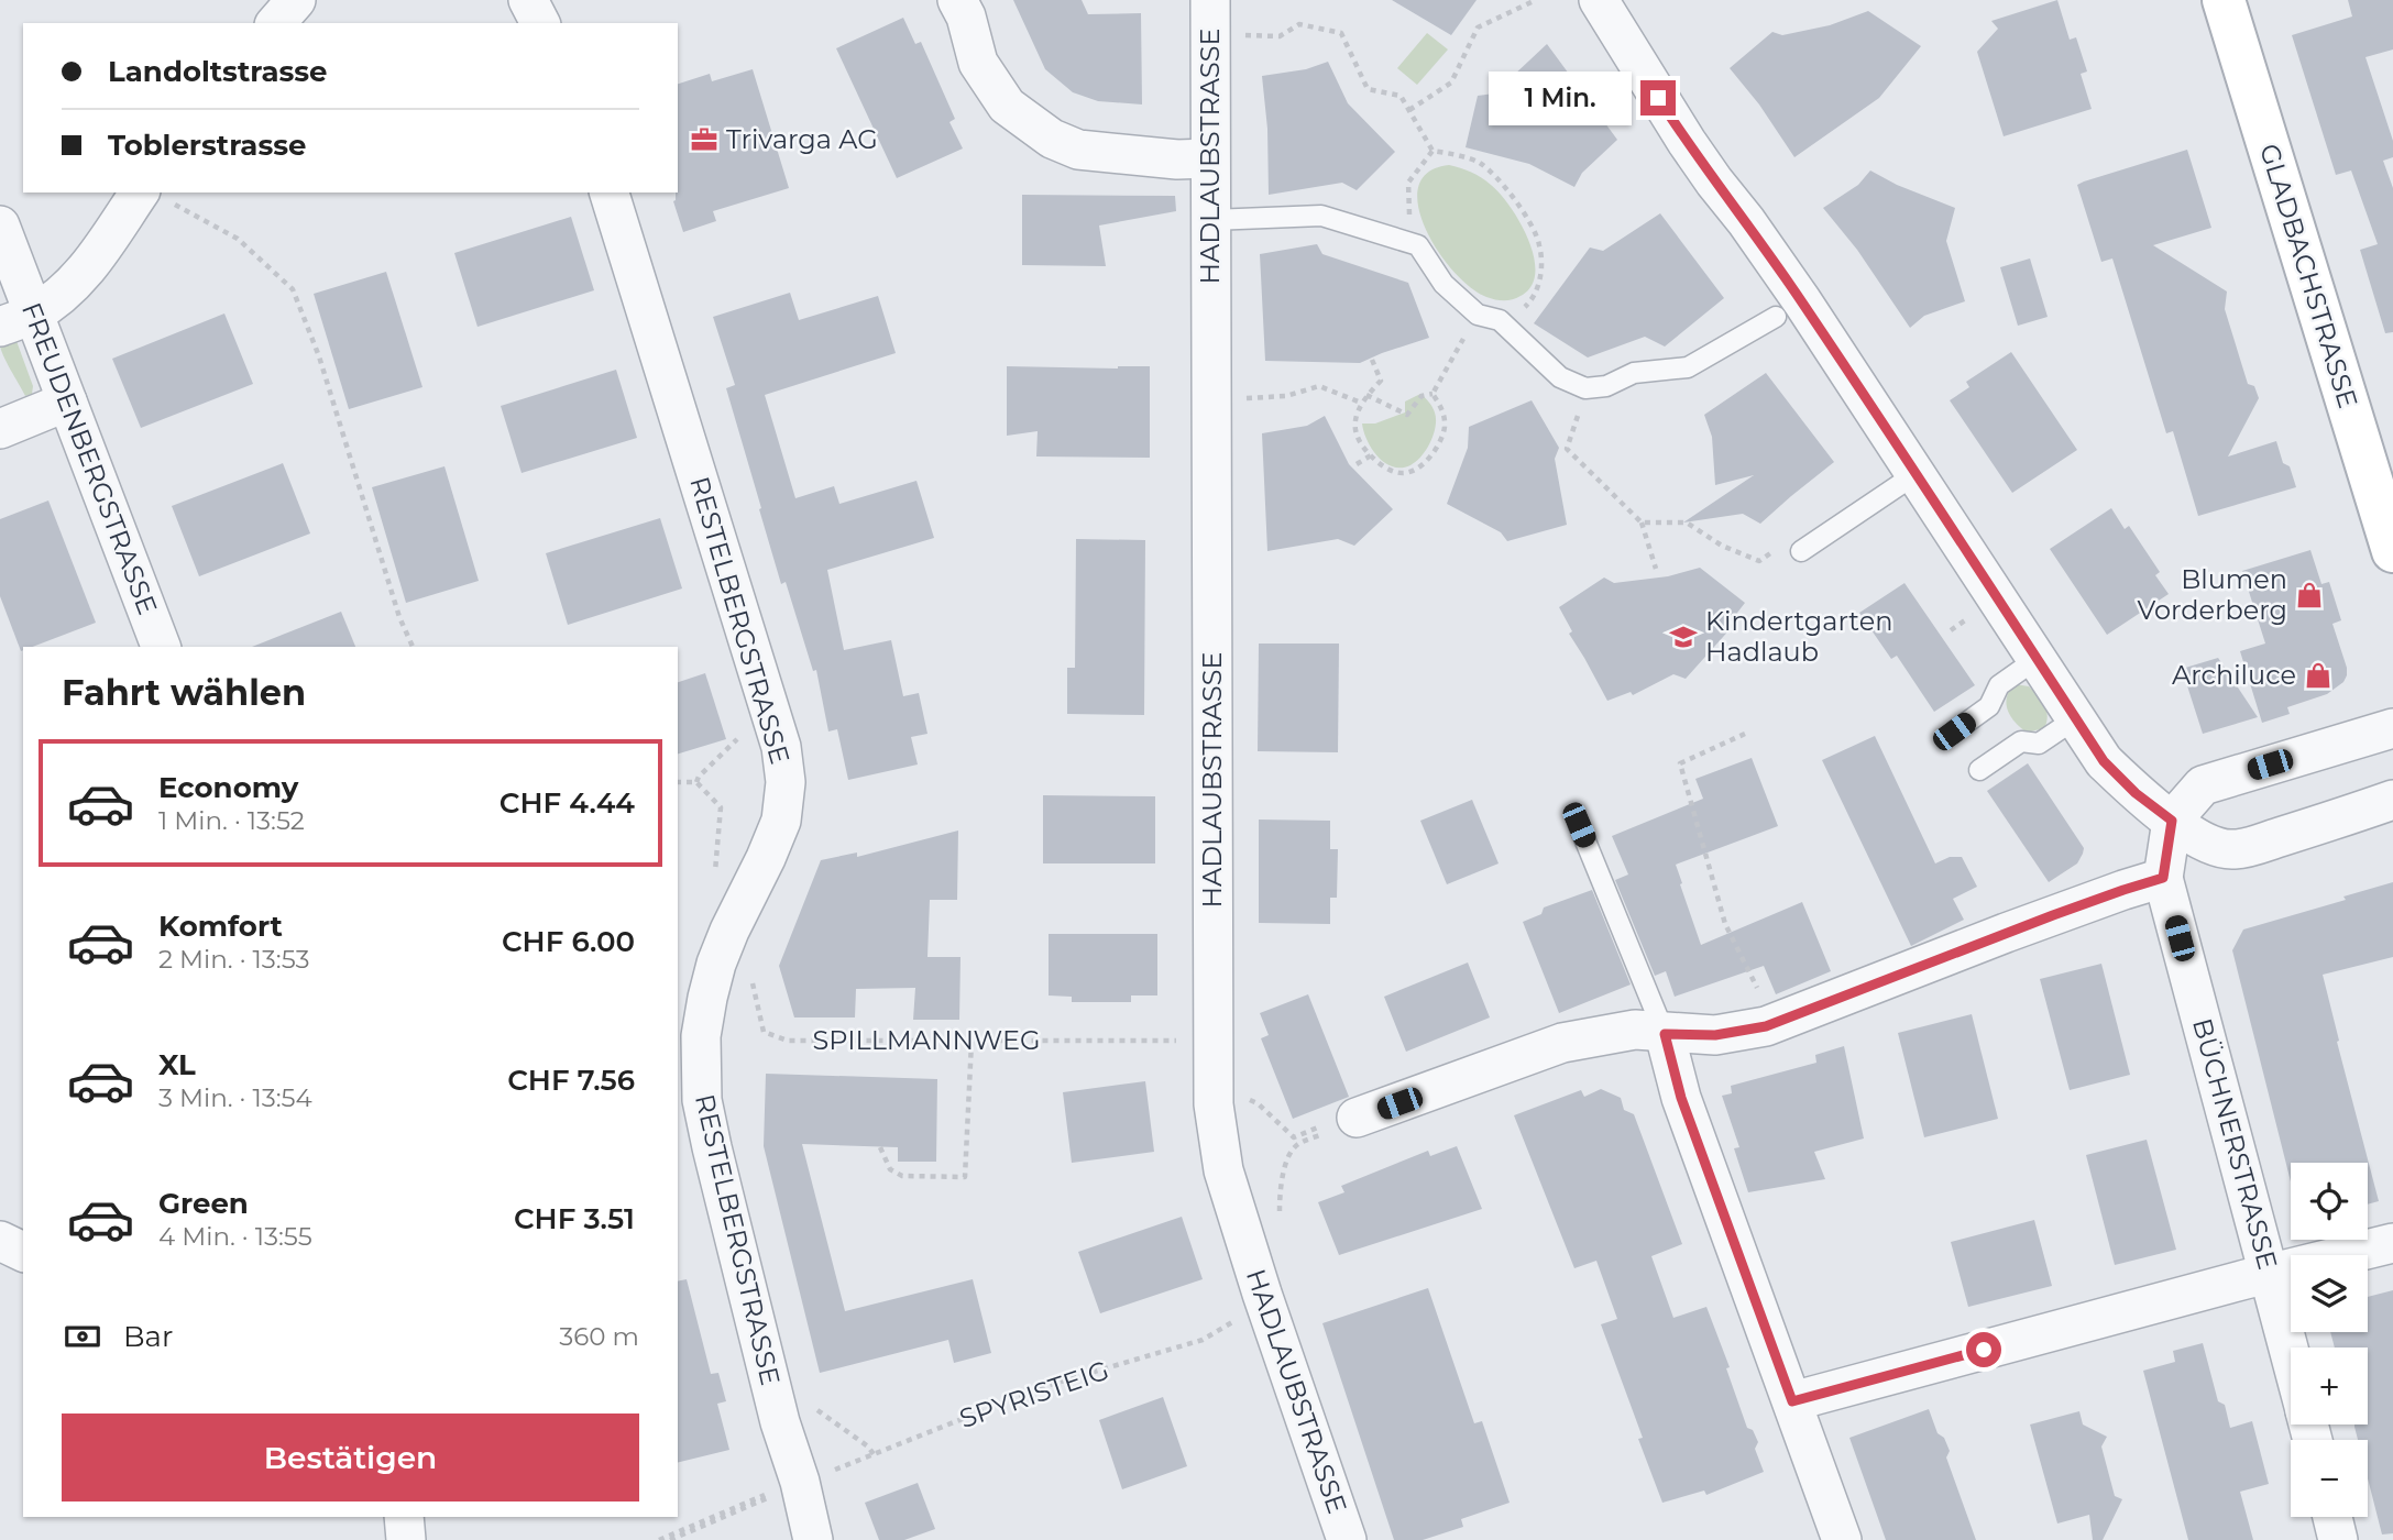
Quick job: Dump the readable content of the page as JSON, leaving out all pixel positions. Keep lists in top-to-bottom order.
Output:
{
  "streets": {
    "street": [
      "HADLAUBSTRASSE",
      "GLADBACHSTRASSE",
      "FREUDENBERGSTRASSE",
      "RESTELBERGSTRASSE",
      "BÜCHNERSTRASSE"
    ],
    "path": ["SPILLMANNWEG", "SPYRISTEIG"]
  },
  "places": {
    "office": ["Trivarga AG"],
    "shop": ["Blumen Vorderberg", "Archiluce"],
    "school or university": ["Kindertgarten Hadlaub"]
  },
  "page": {
    "banner": ["Landoltstrasse", "Toblerstrasse"],
    "bubble": "1 Min.",
    "heading": "Fahrt wählen",
    "list": [
      {
        "name": "Economy",
        "note": "1 Min. · 13:52",
        "value": "CHF 4.44"
      },
      {
        "name": "Komfort",
        "note": "2 Min. · 13:53",
        "value": "CHF 6.00"
      },
      {
        "name": "XL",
        "note": "3 Min. · 13:54",
        "value": "CHF 7.56"
      },
      {
        "name": "Green",
        "note": "4 Min. · 13:55",
        "value": "CHF 3.51"
      }
    ],
    "map_buttons": ["+", "−"],
    "pay": ["Bar", "360 m"],
    "buttons": "Bestätigen"
  }
}
